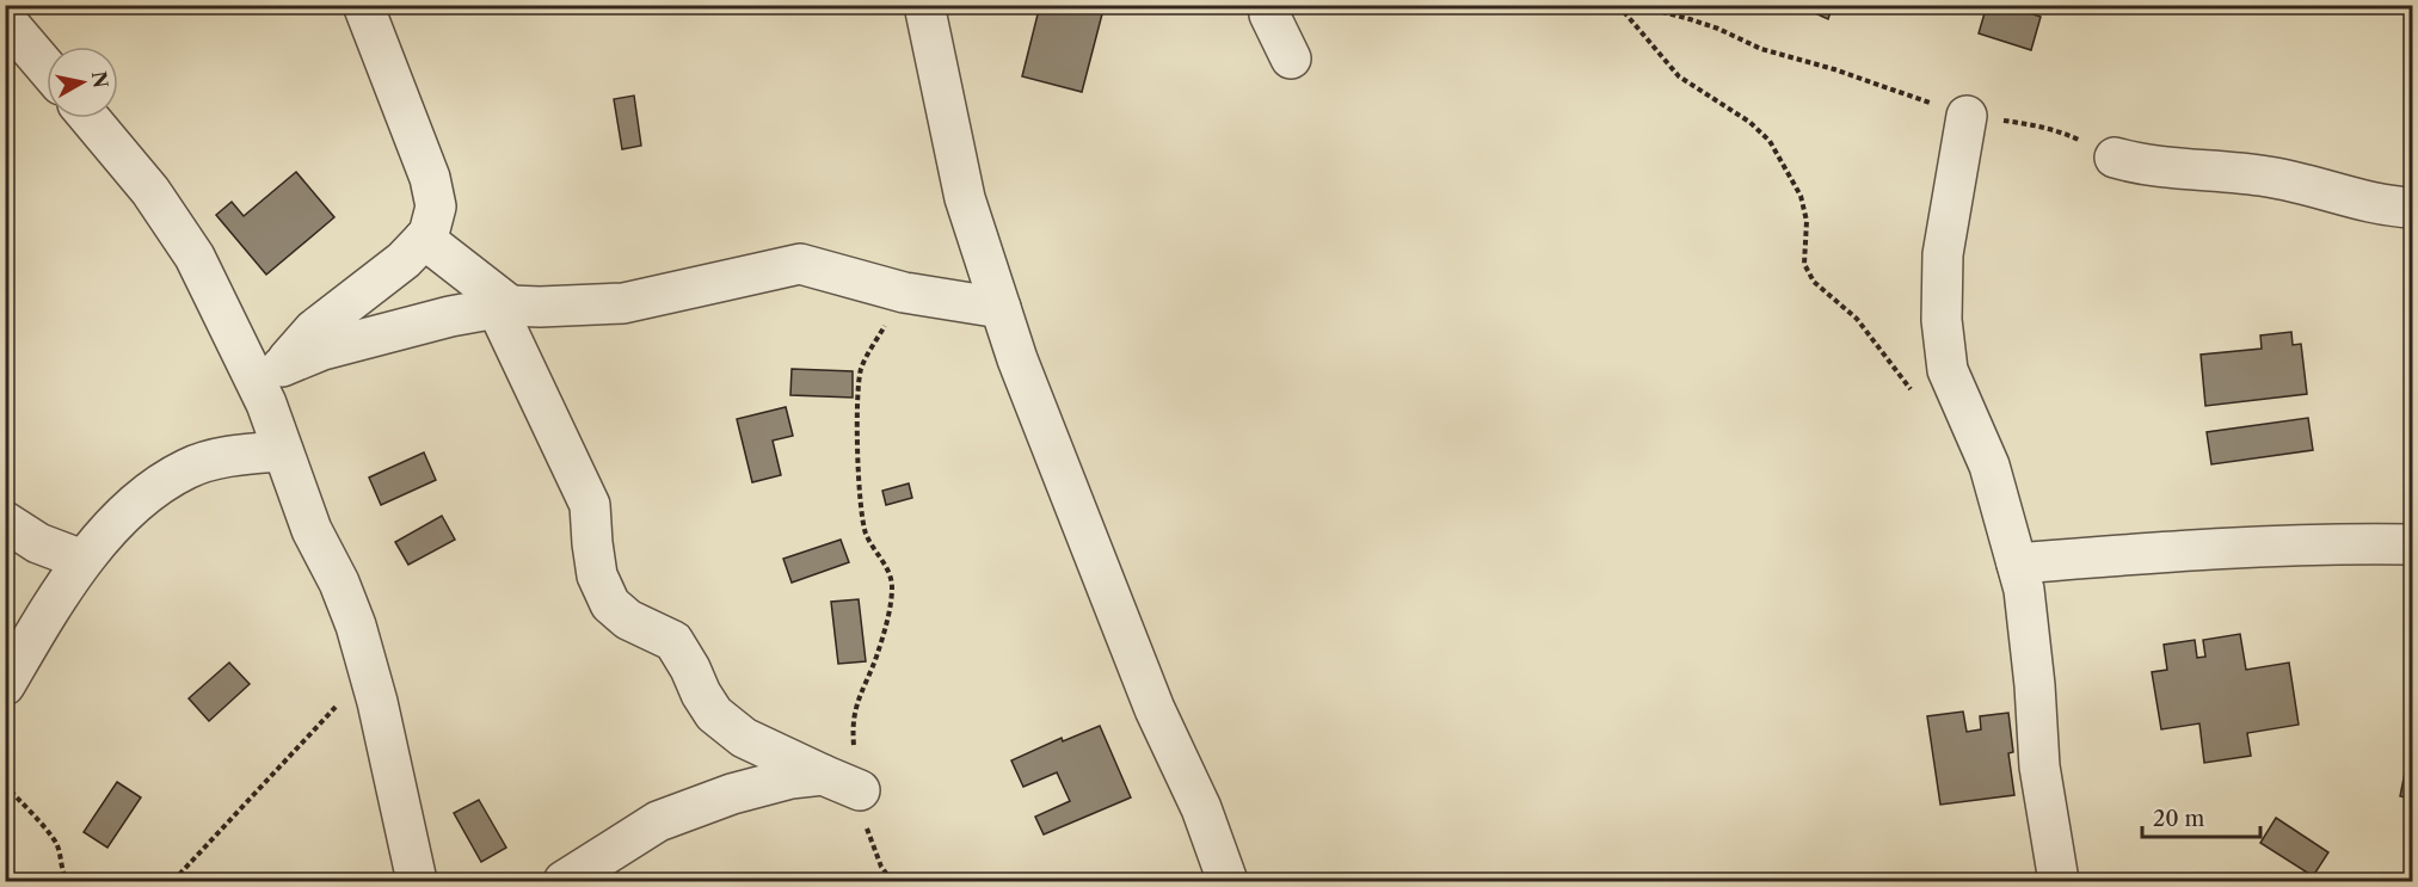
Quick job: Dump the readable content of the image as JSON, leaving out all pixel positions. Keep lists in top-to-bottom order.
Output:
{
  "scale_bar": "20 m",
  "north": "right"
}
